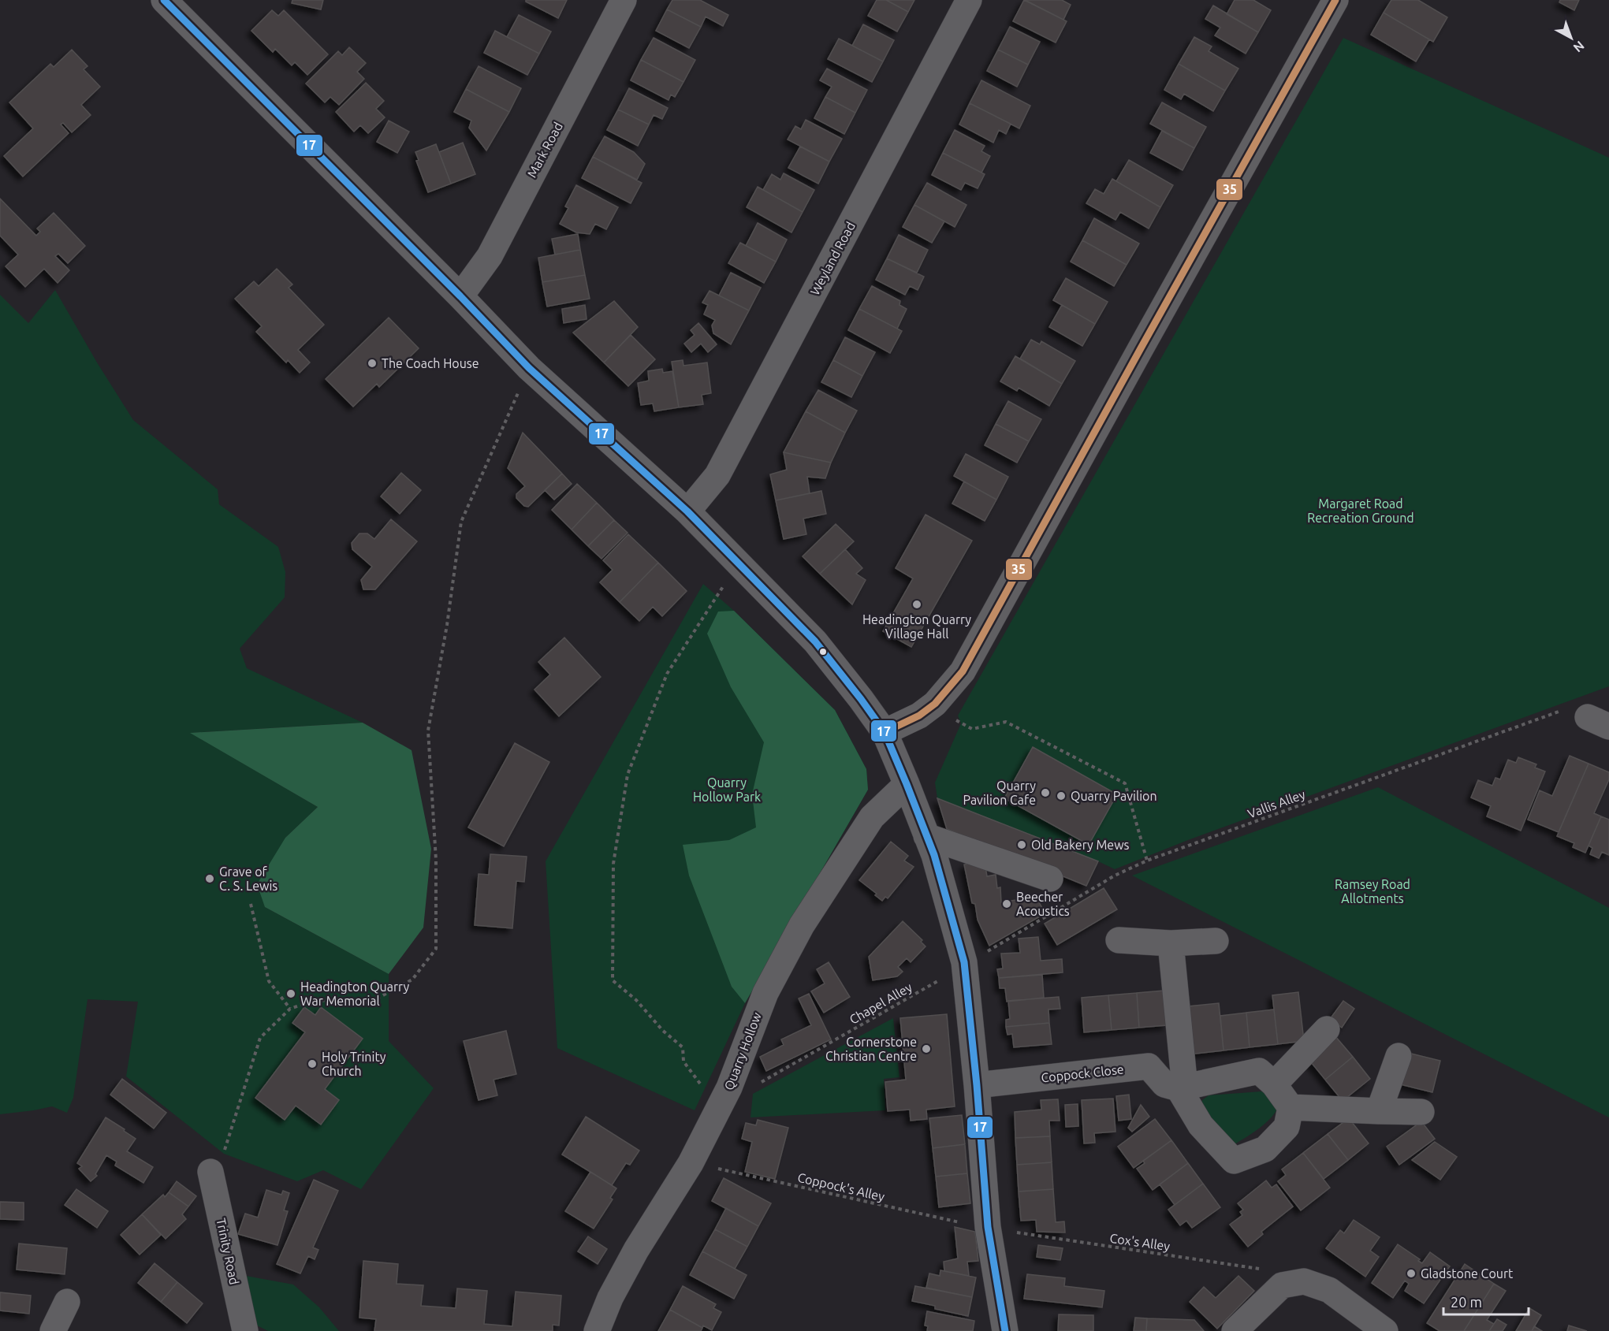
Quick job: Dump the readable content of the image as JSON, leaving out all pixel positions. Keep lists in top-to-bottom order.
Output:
{
  "streets": {
    "street": [
      "Mark Road",
      "Weyland Road",
      "Quarry Hollow",
      "Coppock Close",
      "Trinity Road"
    ],
    "path": [
      "Vallis Alley",
      "Chapel Alley",
      "Coppock's Alley",
      "Cox's Alley"
    ]
  },
  "crossings": [
    ["Vallis Alley", "Chapel Alley"],
    ["Chapel Alley", "Quarry Hollow"],
    ["Quarry Hollow", "Coppock's Alley"],
    ["Coppock's Alley", "Cox's Alley"]
  ],
  "parks": ["Margaret Road Recreation Ground", "Quarry Hollow Park", "Ramsey Road Allotments"],
  "places": [
    "The Coach House",
    "Headington Quarry Village Hall",
    "Quarry Pavilion Cafe",
    "Quarry Pavilion",
    "Old Bakery Mews",
    "Grave of C. S. Lewis",
    "Beecher Acoustics",
    "Headington Quarry War Memorial",
    "Cornerstone Christian Centre",
    "Holy Trinity Church",
    "Gladstone Court"
  ],
  "lines": ["transit line 17", "transit line 35"],
  "scale_bar": "20 m",
  "north": "bottom right"
}
